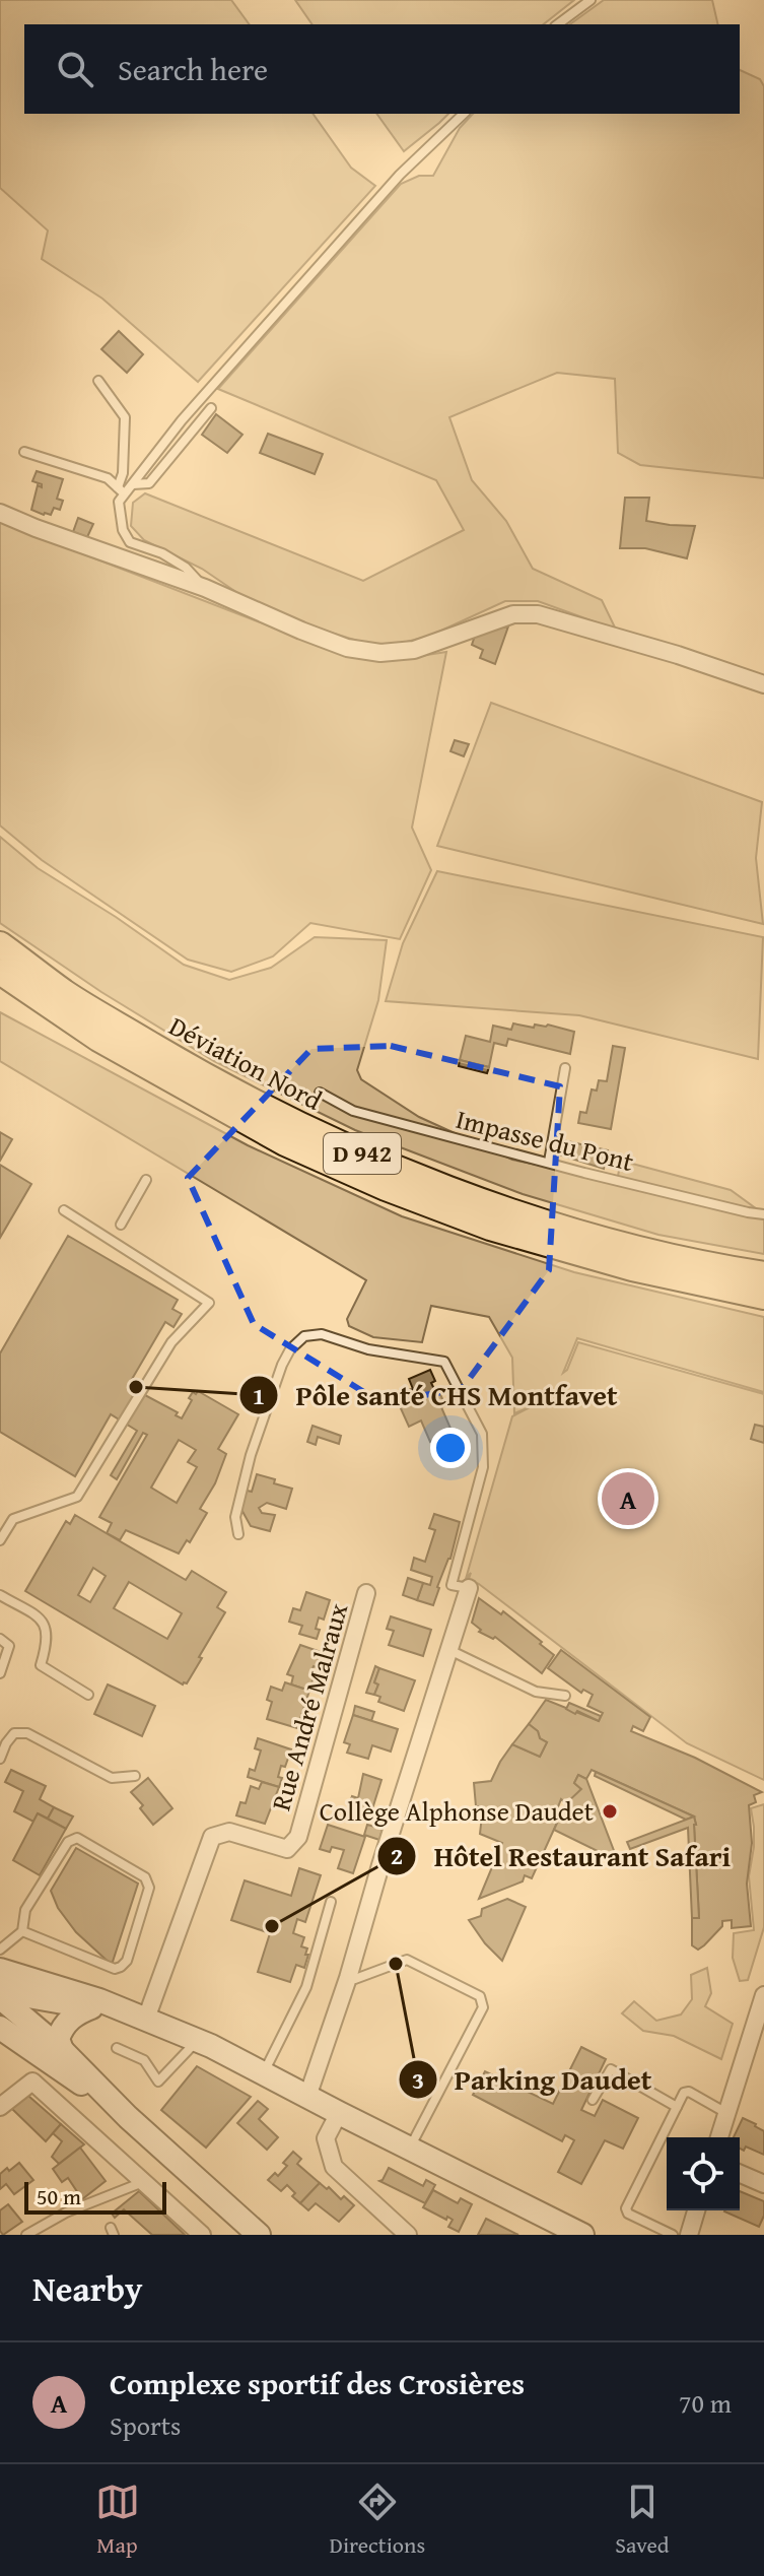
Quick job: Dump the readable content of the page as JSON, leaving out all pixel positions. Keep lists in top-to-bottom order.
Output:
{
  "streets": {
    "main road": ["Déviation Nord", "D 942"],
    "street": ["Rue André Malraux"],
    "lane": ["Impasse du Pont"]
  },
  "places": [
    "Pôle santé CHS Montfavet",
    "Collège Alphonse Daudet",
    "Hôtel Restaurant Safari",
    "Parking Daudet"
  ],
  "scale_bar": "50 m",
  "page": {
    "search": "Search here",
    "pins": "A",
    "scale": "50 m",
    "heading": "Nearby",
    "list": [
      {
        "mark": "A",
        "name": "Complexe sportif des Crosières",
        "note": "Sports",
        "value": "70 m"
      }
    ],
    "nav": ["Map", "Directions", "Saved"]
  }
}
